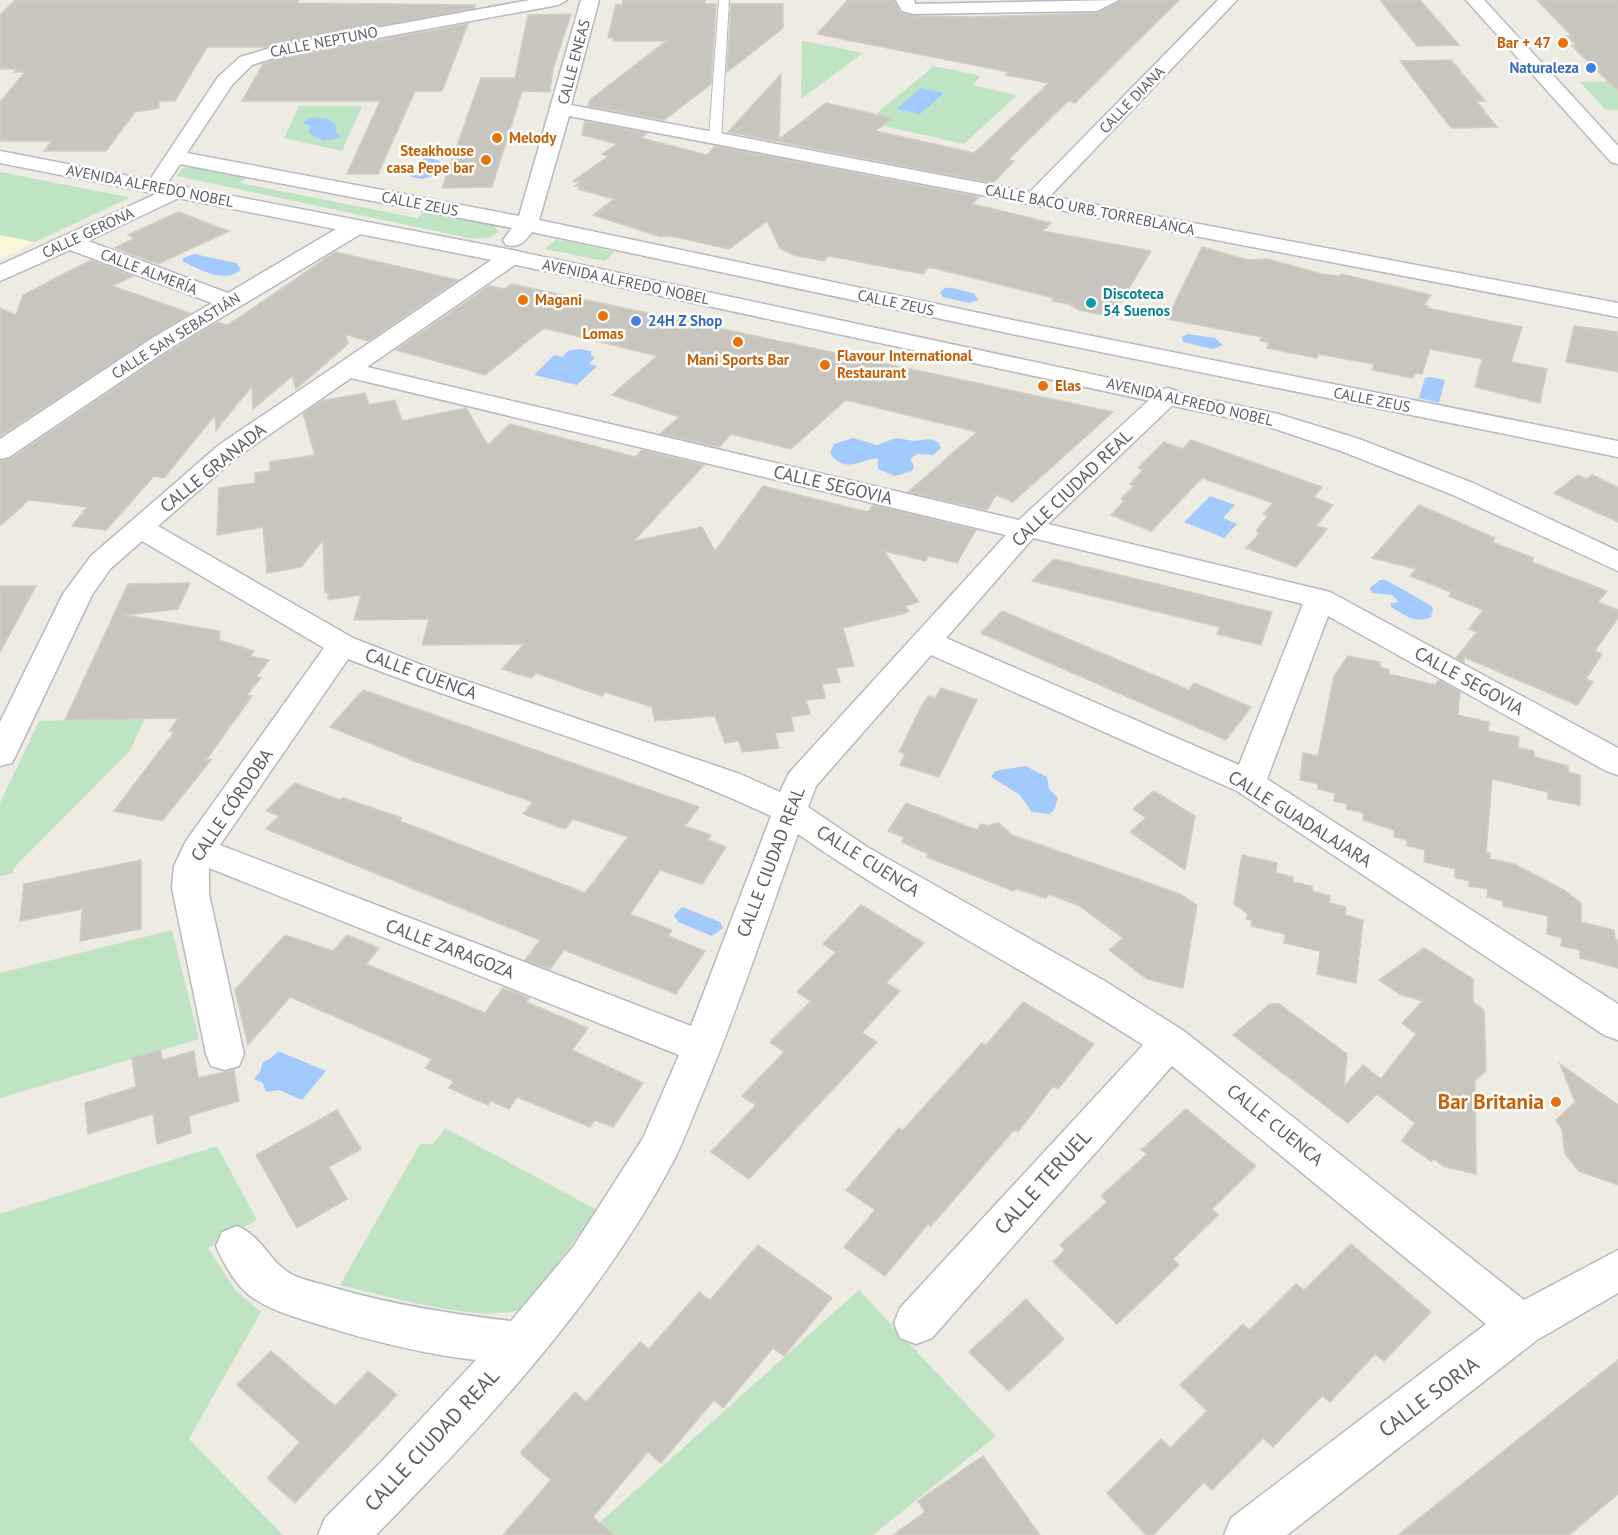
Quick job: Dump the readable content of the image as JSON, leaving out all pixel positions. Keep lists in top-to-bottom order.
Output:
{
  "streets": {
    "street": [
      "CALLE NEPTUNO",
      "CALLE ENEAS",
      "CALLE DIANA",
      "AVENIDA ALFREDO NOBEL",
      "CALLE ZEUS",
      "CALLE BACO URB. TORREBLANCA",
      "CALLE GERONA",
      "CALLE ALMERÍA",
      "CALLE SAN SEBASTIÁN",
      "CALLE GRANADA",
      "CALLE SEGOVIA",
      "CALLE CIUDAD REAL",
      "CALLE CUENCA",
      "CALLE CÓRDOBA",
      "CALLE GUADALAJARA",
      "CALLE ZARAGOZA",
      "CALLE TERUEL",
      "CALLE SORIA"
    ]
  },
  "crossings": [
    ["CALLE NEPTUNO", "AVENIDA ALFREDO NOBEL"],
    ["CALLE NEPTUNO", "CALLE ZEUS"],
    ["CALLE NEPTUNO", "CALLE GERONA"],
    ["CALLE ENEAS", "AVENIDA ALFREDO NOBEL"],
    ["CALLE ENEAS", "CALLE ZEUS"],
    ["CALLE ENEAS", "CALLE BACO URB. TORREBLANCA"],
    ["CALLE ENEAS", "CALLE GRANADA"],
    ["CALLE DIANA", "CALLE BACO URB. TORREBLANCA"],
    ["AVENIDA ALFREDO NOBEL", "CALLE GERONA"],
    ["AVENIDA ALFREDO NOBEL", "CALLE SAN SEBASTIÁN"],
    ["AVENIDA ALFREDO NOBEL", "CALLE GRANADA"],
    ["AVENIDA ALFREDO NOBEL", "CALLE CIUDAD REAL"],
    ["CALLE GERONA", "CALLE ALMERÍA"],
    ["CALLE ALMERÍA", "CALLE SAN SEBASTIÁN"],
    ["CALLE GRANADA", "CALLE SEGOVIA"],
    ["CALLE GRANADA", "CALLE CUENCA"],
    ["CALLE SEGOVIA", "CALLE CIUDAD REAL"],
    ["CALLE CIUDAD REAL", "CALLE CUENCA"],
    ["CALLE CIUDAD REAL", "CALLE GUADALAJARA"],
    ["CALLE CIUDAD REAL", "CALLE ZARAGOZA"],
    ["CALLE CUENCA", "CALLE CÓRDOBA"],
    ["CALLE CUENCA", "CALLE TERUEL"],
    ["CALLE CUENCA", "CALLE SORIA"],
    ["CALLE CÓRDOBA", "CALLE ZARAGOZA"]
  ],
  "places": [
    "Bar + 47",
    "Naturaleza",
    "Melody",
    "Steakhouse casa Pepe bar",
    "Magani",
    "Discoteca 54 Suenos",
    "Lomas",
    "24H Z Shop",
    "Mani Sports Bar",
    "Flavour International Restaurant",
    "Elas",
    "Bar Britania"
  ]
}
